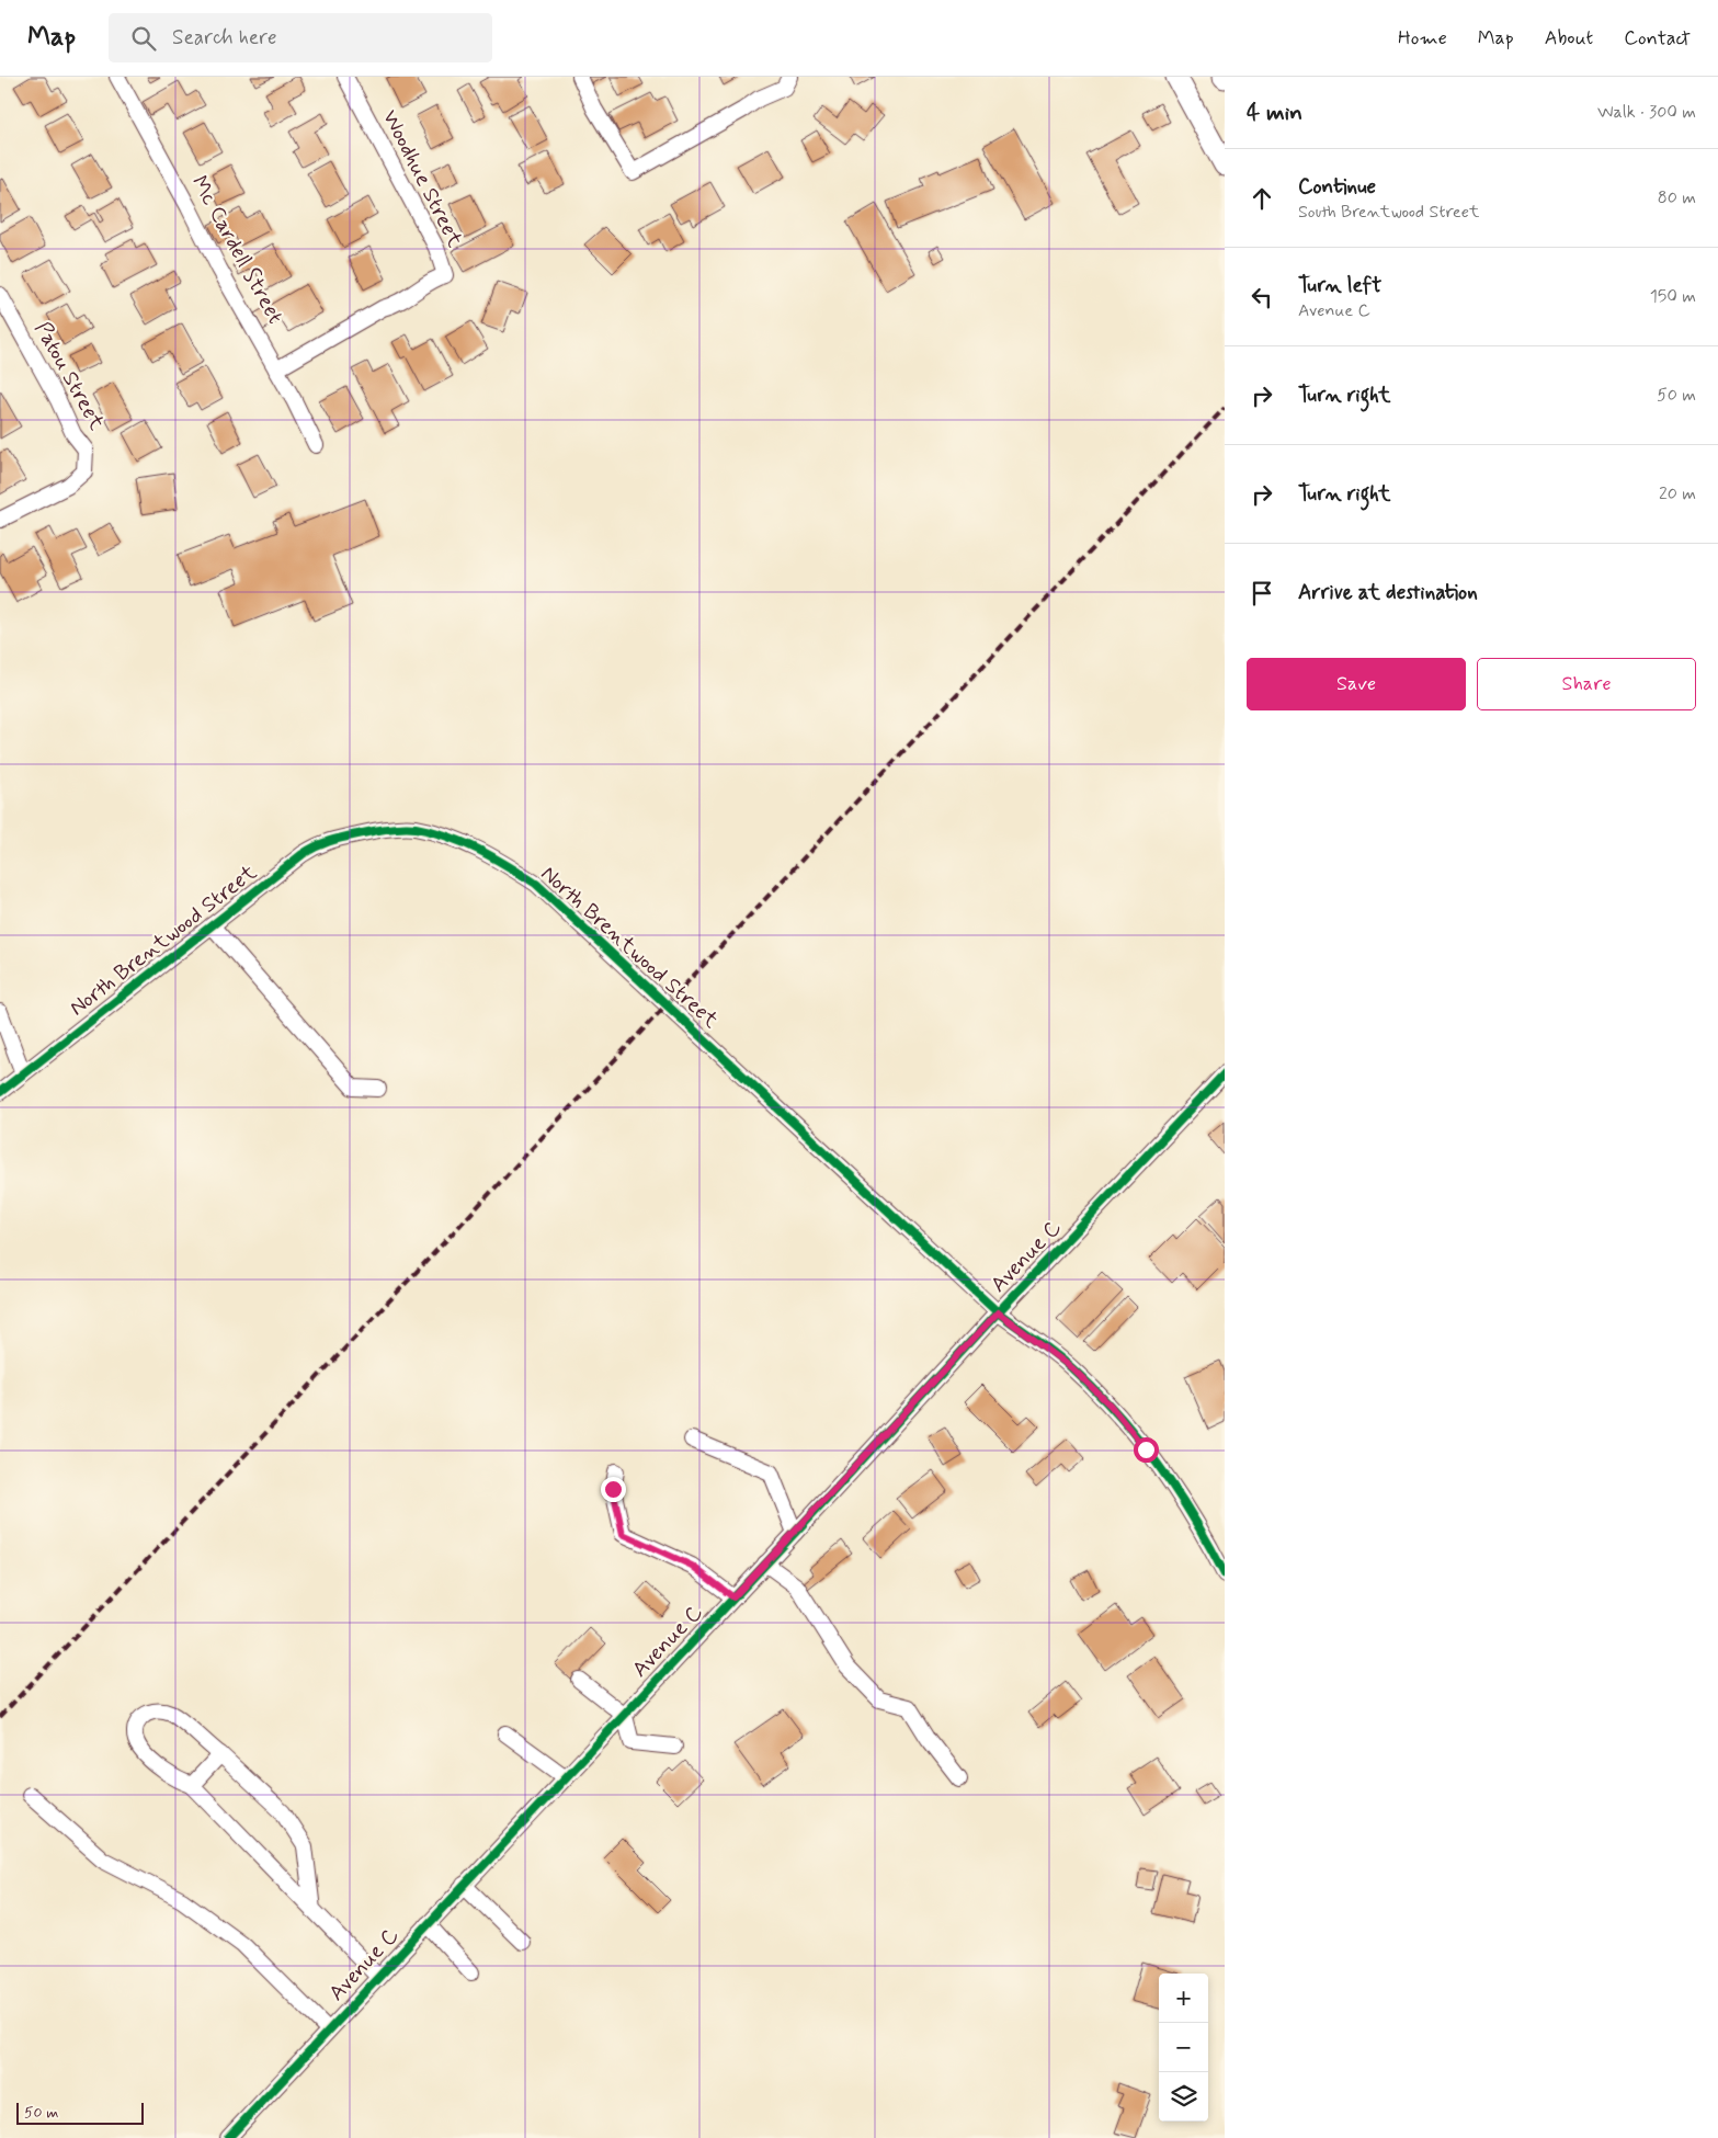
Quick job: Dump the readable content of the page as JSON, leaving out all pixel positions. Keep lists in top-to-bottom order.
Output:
{
  "streets": {
    "street": [
      "Woodhue Street",
      "Mc Cardell Street",
      "Patou Street",
      "North Brentwood Street",
      "Avenue C"
    ]
  },
  "crossings": [
    ["Woodhue Street", "Mc Cardell Street"],
    ["North Brentwood Street", "Avenue C"]
  ],
  "scale_bar": "50 m",
  "page": {
    "header": "Map",
    "search": "Search here",
    "nav": [
      "Home",
      "Map",
      "About",
      "Contact"
    ],
    "heading": ["4 min", "Walk · 300 m"],
    "list": [
      ["Continue", "South Brentwood Street", "80 m"],
      ["Turn left", "Avenue C", "150 m"],
      ["Turn right", "50 m"],
      ["Turn right", "20 m"],
      "Arrive at destination"
    ],
    "buttons": ["Save", "Share"],
    "map_buttons": ["+", "−"],
    "scale": "50 m"
  }
}
